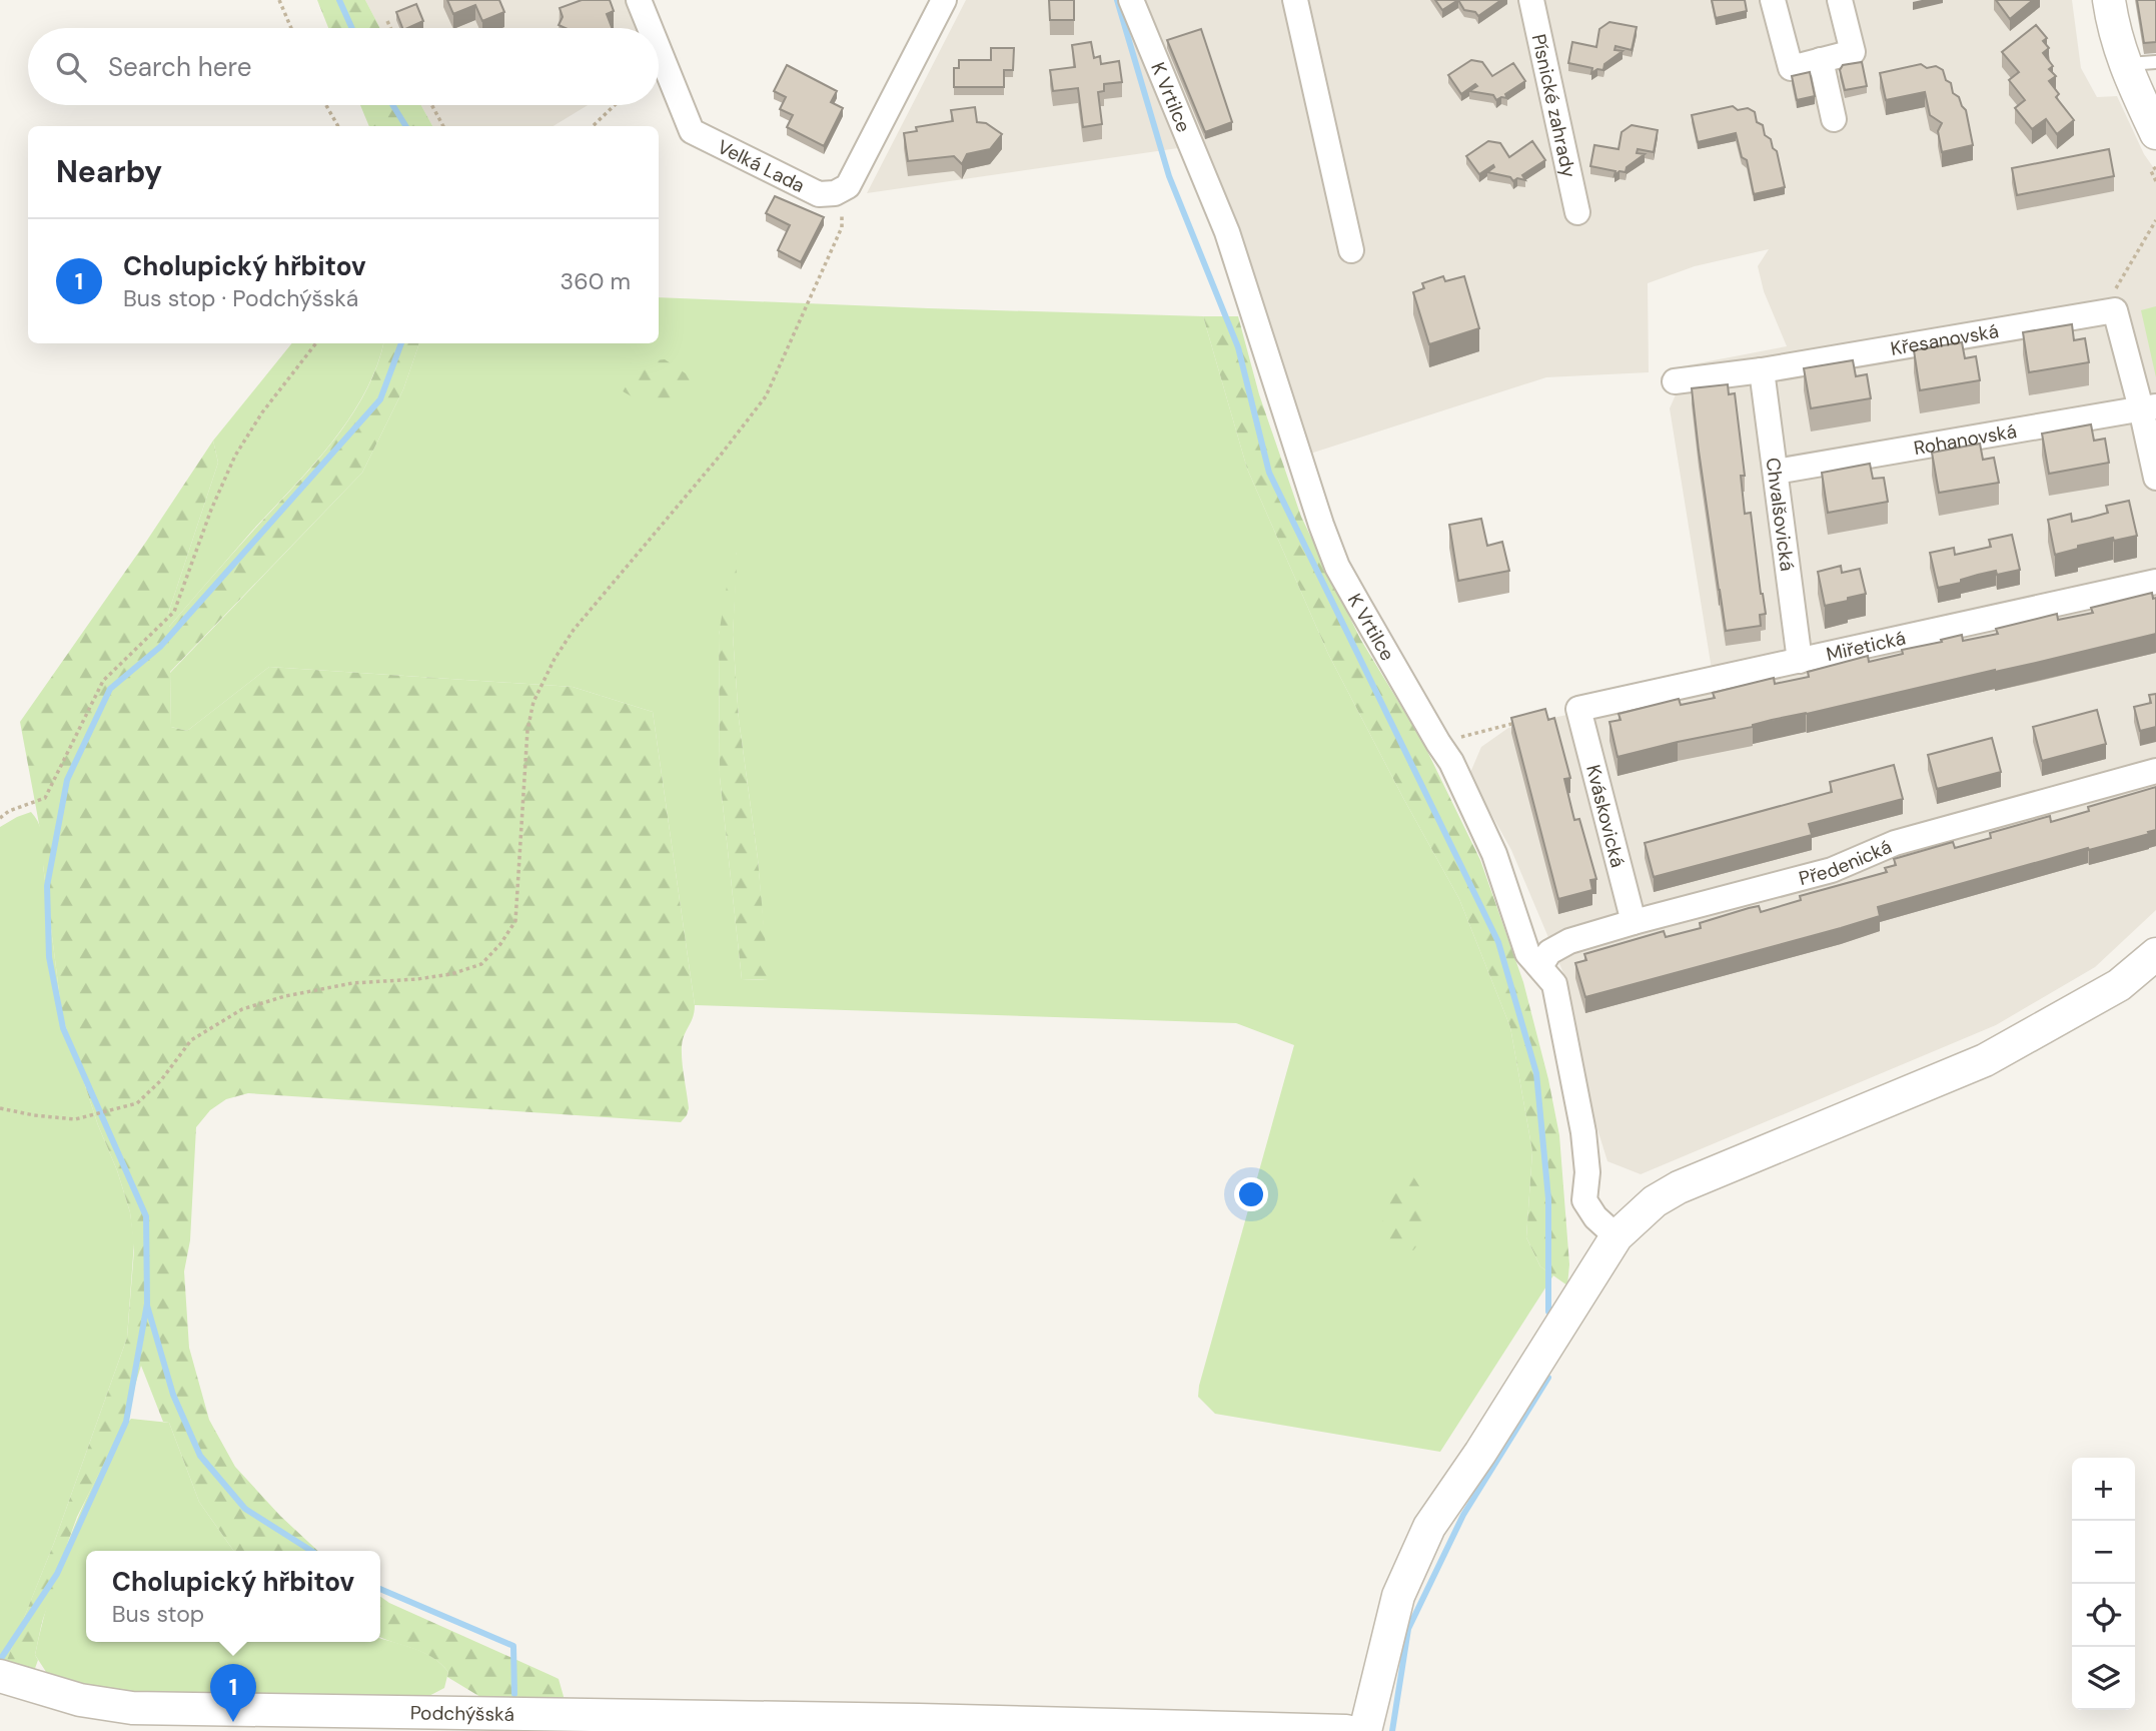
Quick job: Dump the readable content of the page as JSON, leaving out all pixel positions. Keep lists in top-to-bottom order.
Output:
{
  "streets": {
    "street": [
      "K Vrtilce",
      "Písnické zahrady",
      "Velká Lada",
      "Křesanovská",
      "Rohanovská",
      "Chvalšovická",
      "Miřetická",
      "Kváskovická",
      "Předenická",
      "Podchýšská"
    ]
  },
  "crossings": [
    ["K Vrtilce", "Předenická"],
    ["Křesanovská", "Chvalšovická"],
    ["Rohanovská", "Chvalšovická"],
    ["Chvalšovická", "Miřetická"],
    ["Miřetická", "Kváskovická"],
    ["Kváskovická", "Předenická"]
  ],
  "page": {
    "search": "Search here",
    "heading": "Nearby",
    "list": [
      {
        "mark": "1",
        "name": "Cholupický hřbitov",
        "note": "Bus stop · Podchýšská",
        "value": "360 m"
      }
    ],
    "map_buttons": ["+", "−"],
    "popup": ["Cholupický hřbitov", "Bus stop"],
    "pins": "1"
  }
}
